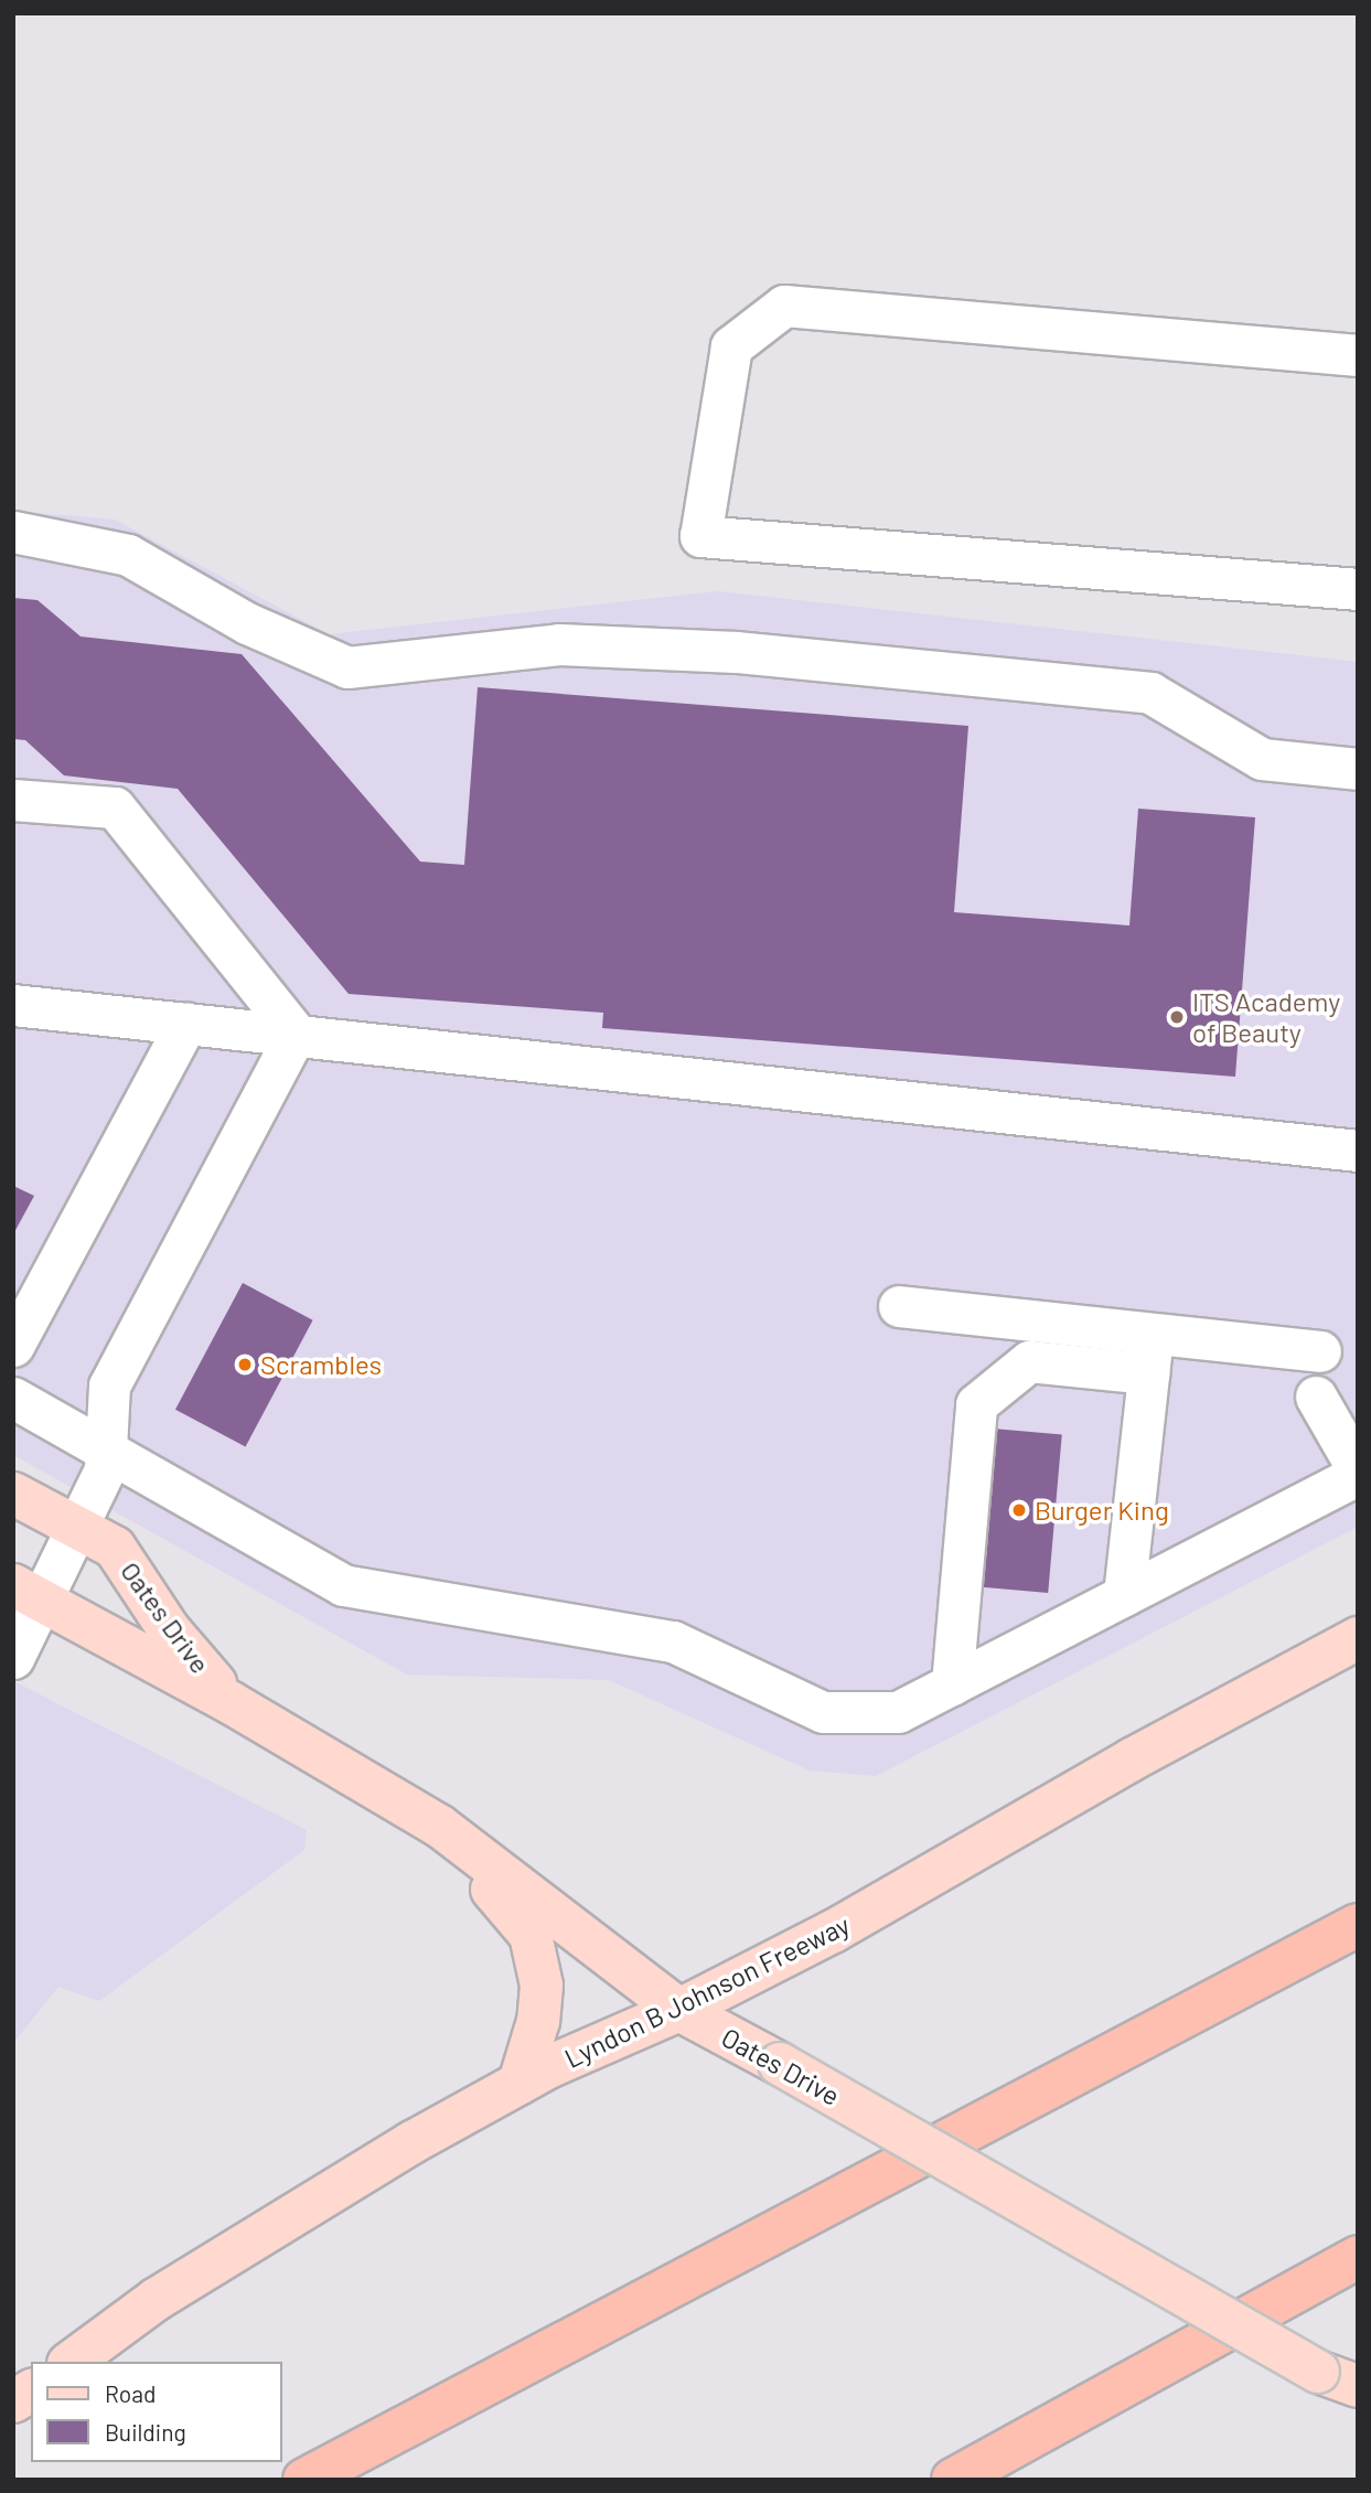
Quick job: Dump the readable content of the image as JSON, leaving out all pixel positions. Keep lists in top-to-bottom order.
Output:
{
  "streets": {
    "main road": ["Oates Drive", "Lyndon B Johnson Freeway"]
  },
  "crossings": [
    ["Oates Drive", "Lyndon B Johnson Freeway"]
  ],
  "places": ["ITS Academy of Beauty", "Scrambles", "Burger King"],
  "legend": ["Road", "Building"]
}
